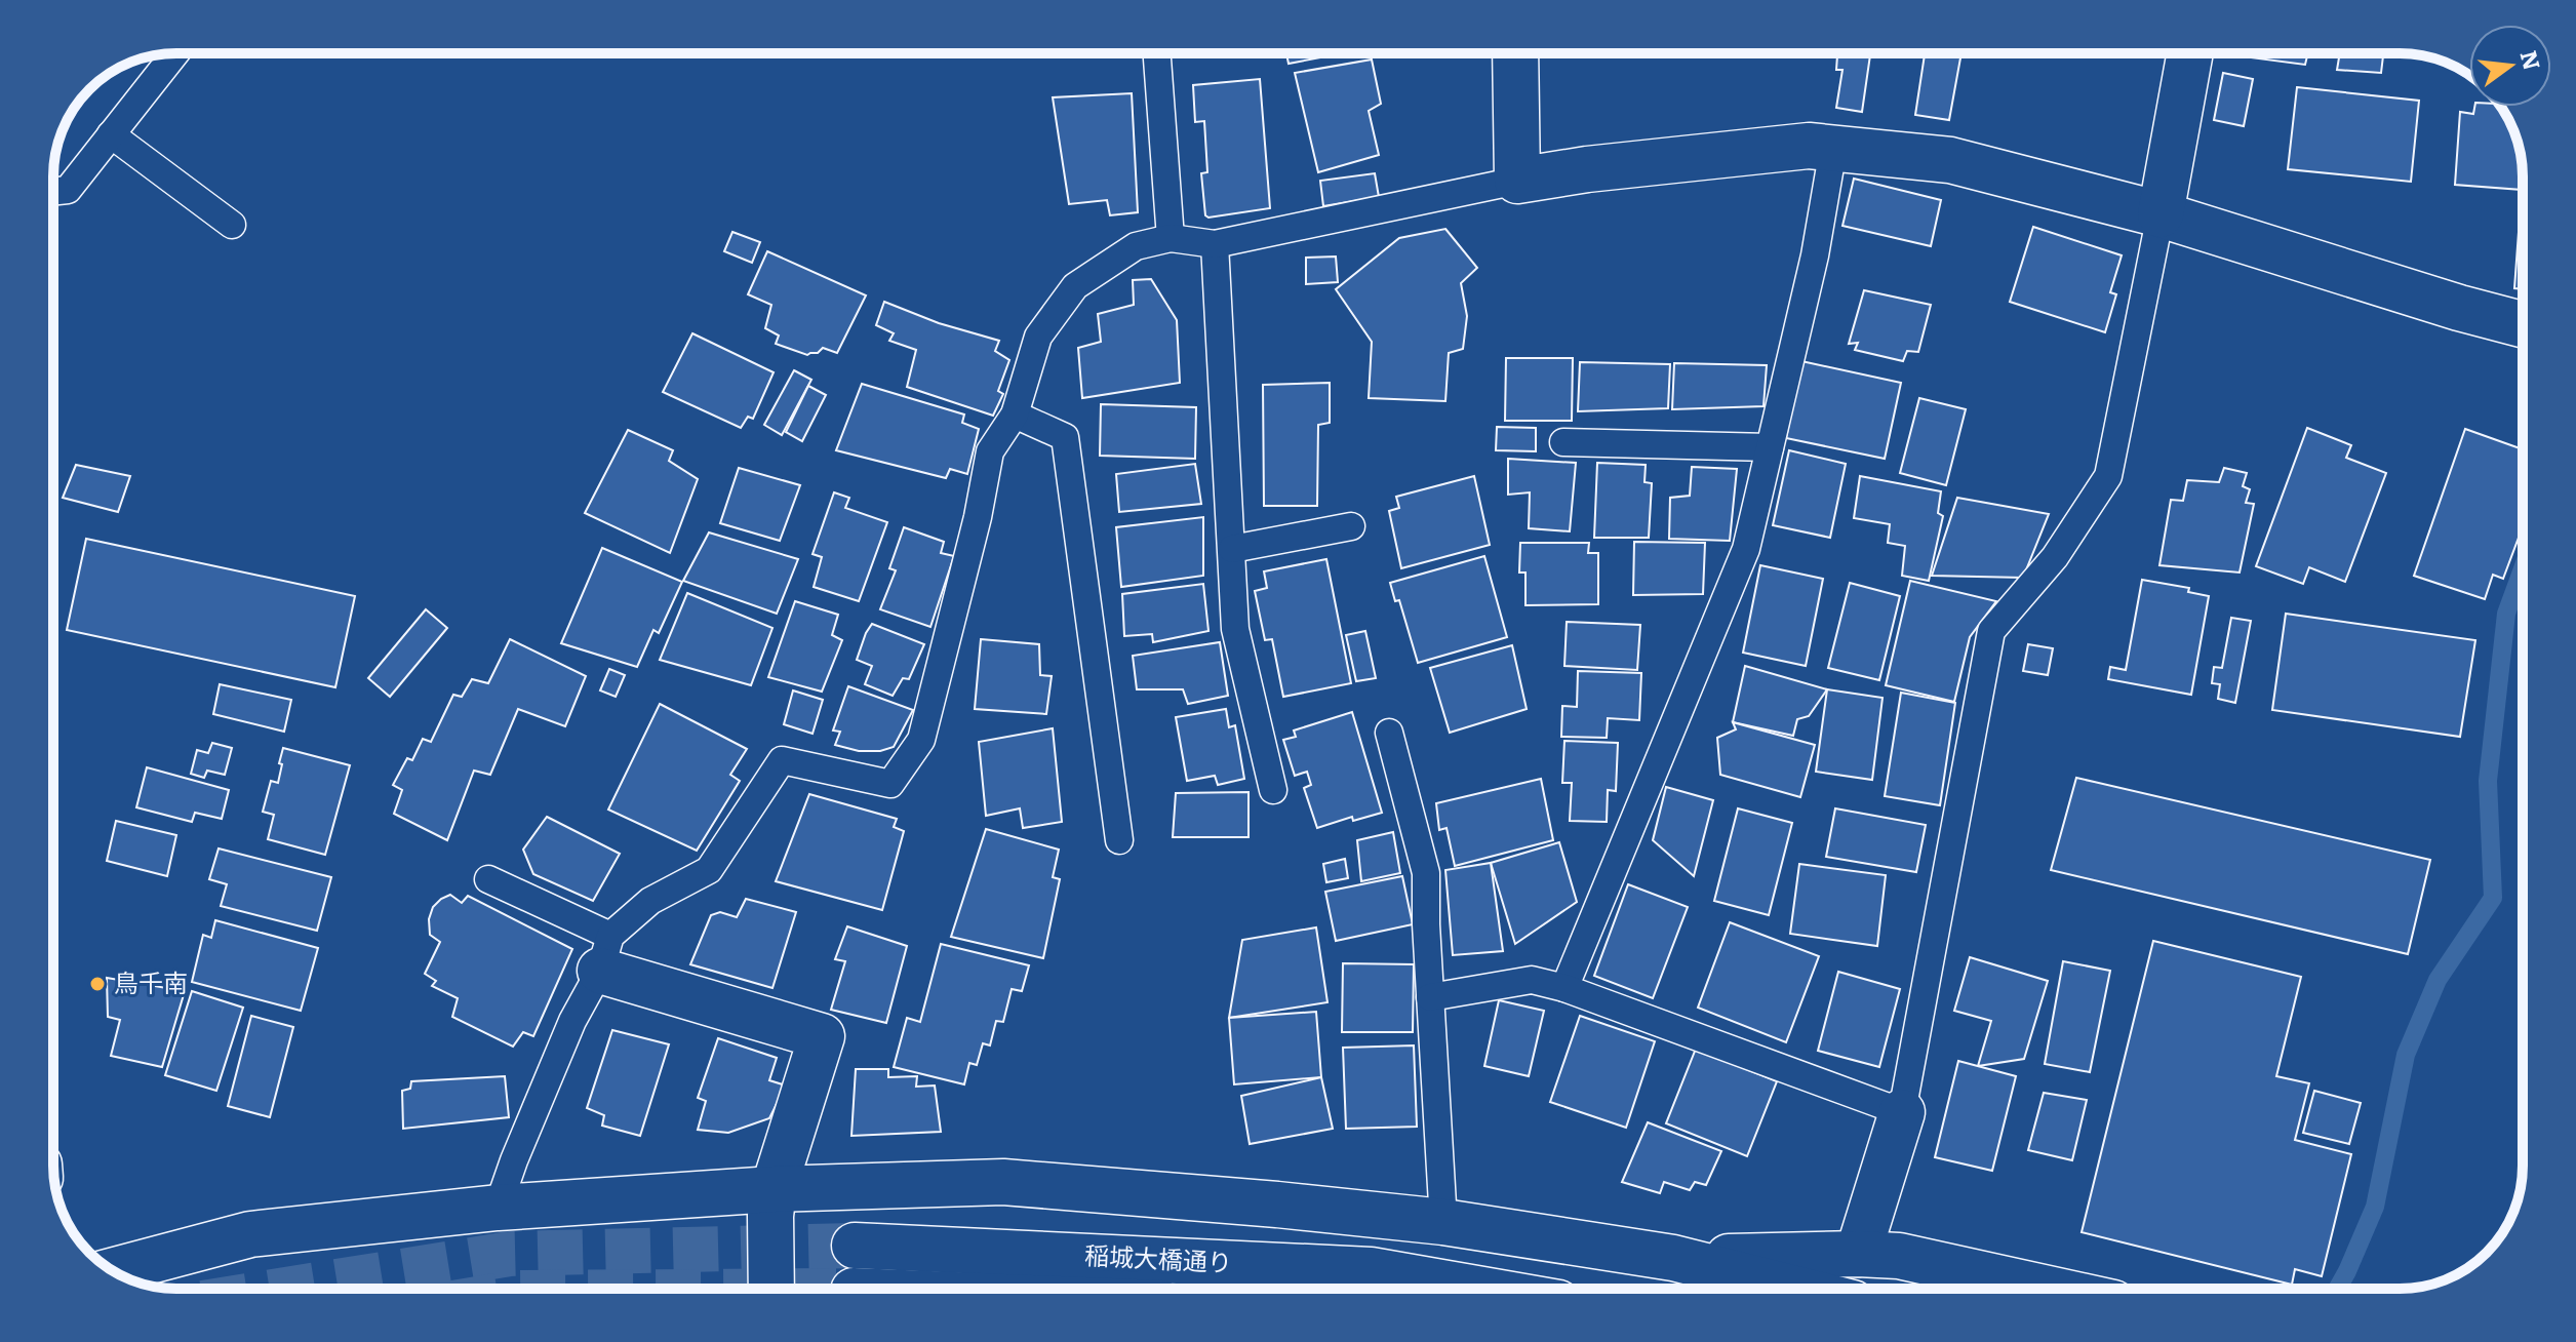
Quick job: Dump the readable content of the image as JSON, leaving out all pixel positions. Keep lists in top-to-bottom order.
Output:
{
  "streets": {
    "main road": ["稲城大橋通り"]
  },
  "places": ["鳥千南"],
  "north": "right"
}
